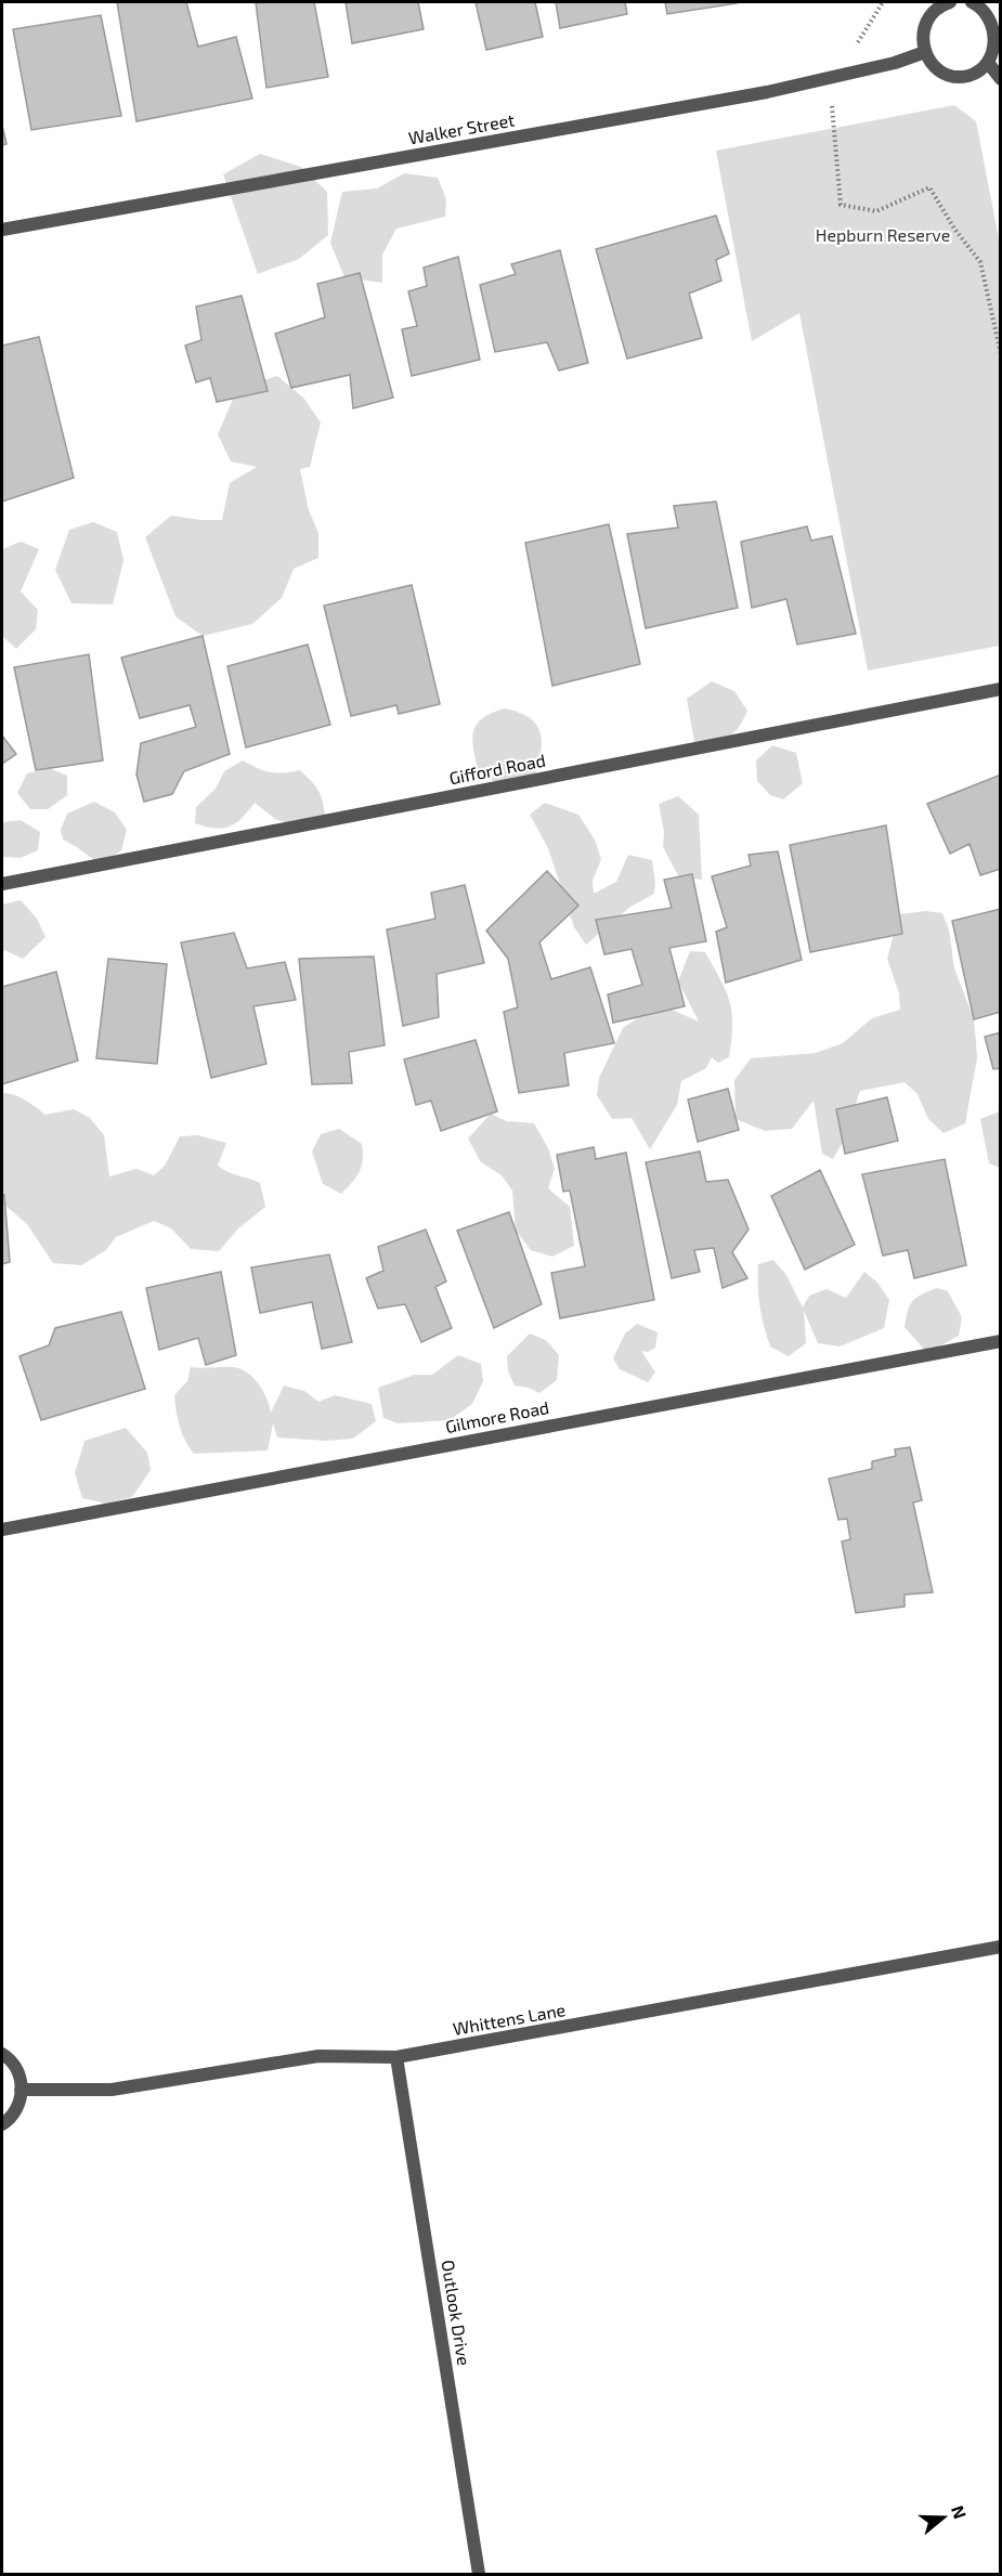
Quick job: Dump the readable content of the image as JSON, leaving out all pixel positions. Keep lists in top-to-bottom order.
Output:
{
  "streets": {
    "street": [
      "Walker Street",
      "Gifford Road",
      "Gilmore Road",
      "Whittens Lane",
      "Outlook Drive"
    ]
  },
  "crossings": [
    ["Whittens Lane", "Outlook Drive"]
  ],
  "parks": ["Hepburn Reserve"],
  "north": "right"
}
